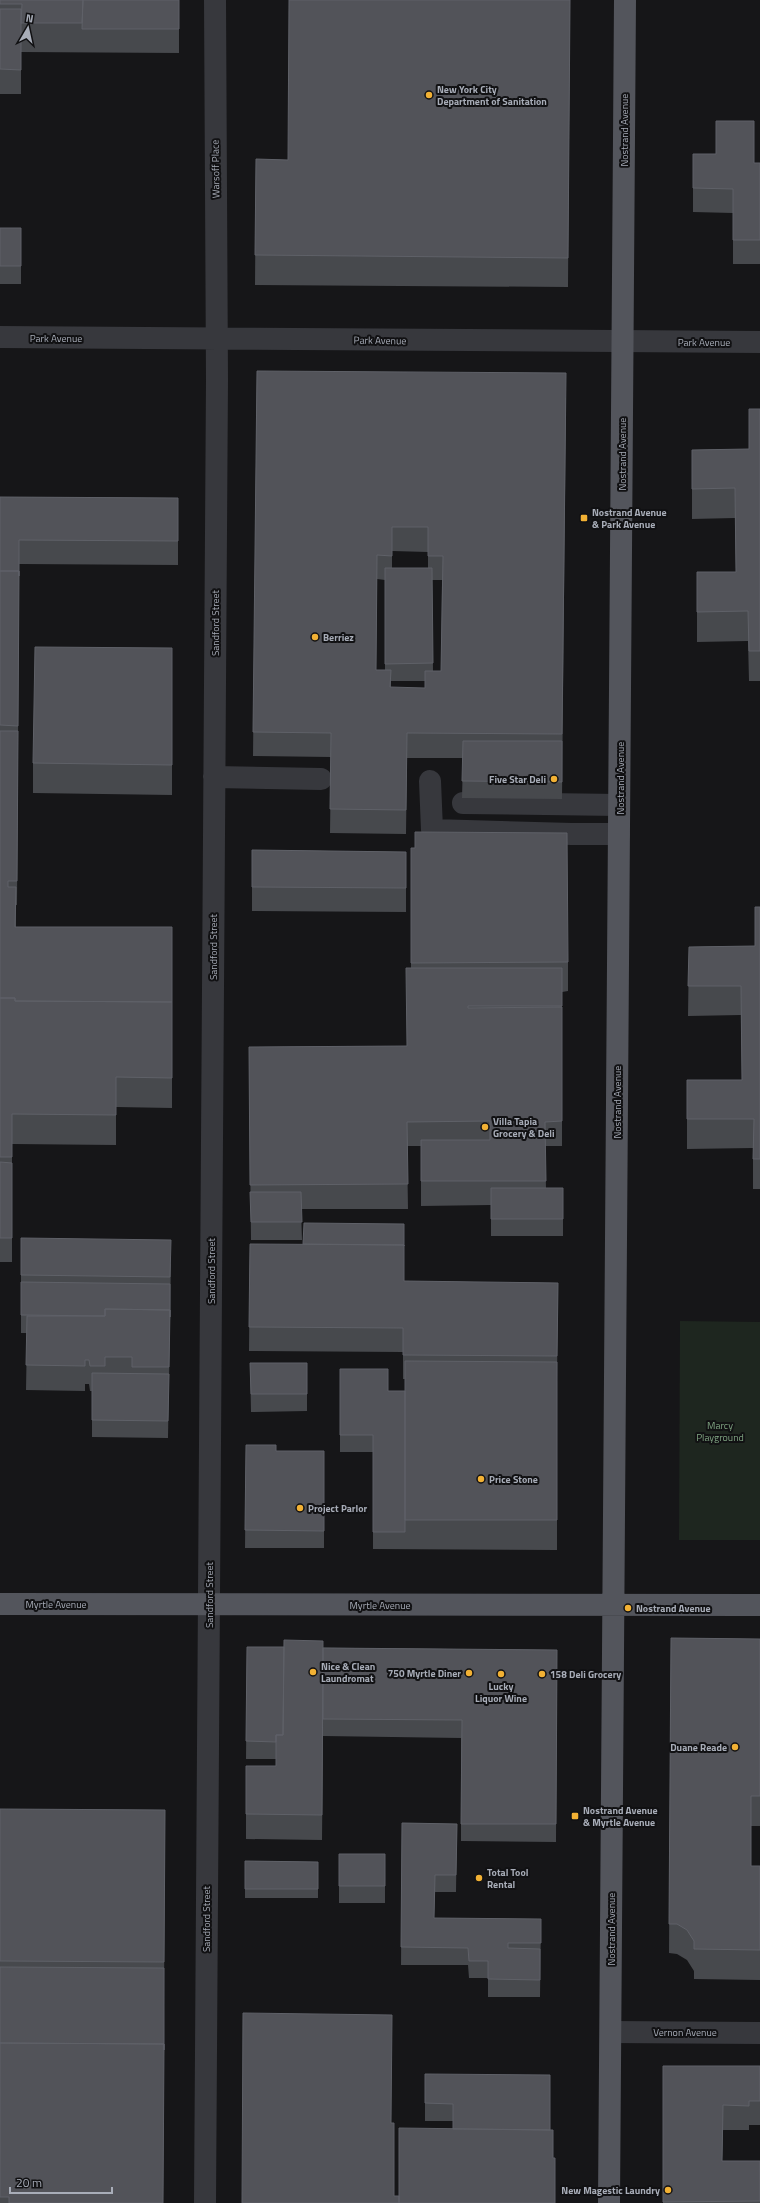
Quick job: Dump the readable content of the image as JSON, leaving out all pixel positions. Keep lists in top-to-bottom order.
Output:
{
  "streets": {
    "main road": ["Nostrand Avenue", "Myrtle Avenue"],
    "street": [
      "Warsoff Place",
      "Park Avenue",
      "Sandford Street",
      "Vernon Avenue"
    ]
  },
  "crossings": [
    ["Nostrand Avenue", "Park Avenue"],
    ["Nostrand Avenue", "Myrtle Avenue"],
    ["Nostrand Avenue", "Vernon Avenue"],
    ["Warsoff Place", "Park Avenue"],
    ["Warsoff Place", "Sandford Street"],
    ["Park Avenue", "Sandford Street"],
    ["Sandford Street", "Myrtle Avenue"]
  ],
  "parks": ["Marcy Playground"],
  "places": {
    "other": [
      "New York City Department of Sanitation",
      "Berriez",
      "Five Star Deli",
      "Villa Tapia Grocery & Deli",
      "Price Stone",
      "Project Parlor",
      "Nostrand Avenue",
      "Nice & Clean Laundromat",
      "750 Myrtle Diner",
      "Lucky Liquor Wine",
      "158 Deli Grocery",
      "Duane Reade",
      "Total Tool Rental",
      "New Magestic Laundry"
    ],
    "transit": ["Nostrand Avenue & Park Avenue", "Nostrand Avenue & Myrtle Avenue"]
  },
  "scale_bar": "20 m",
  "north": "top"
}
